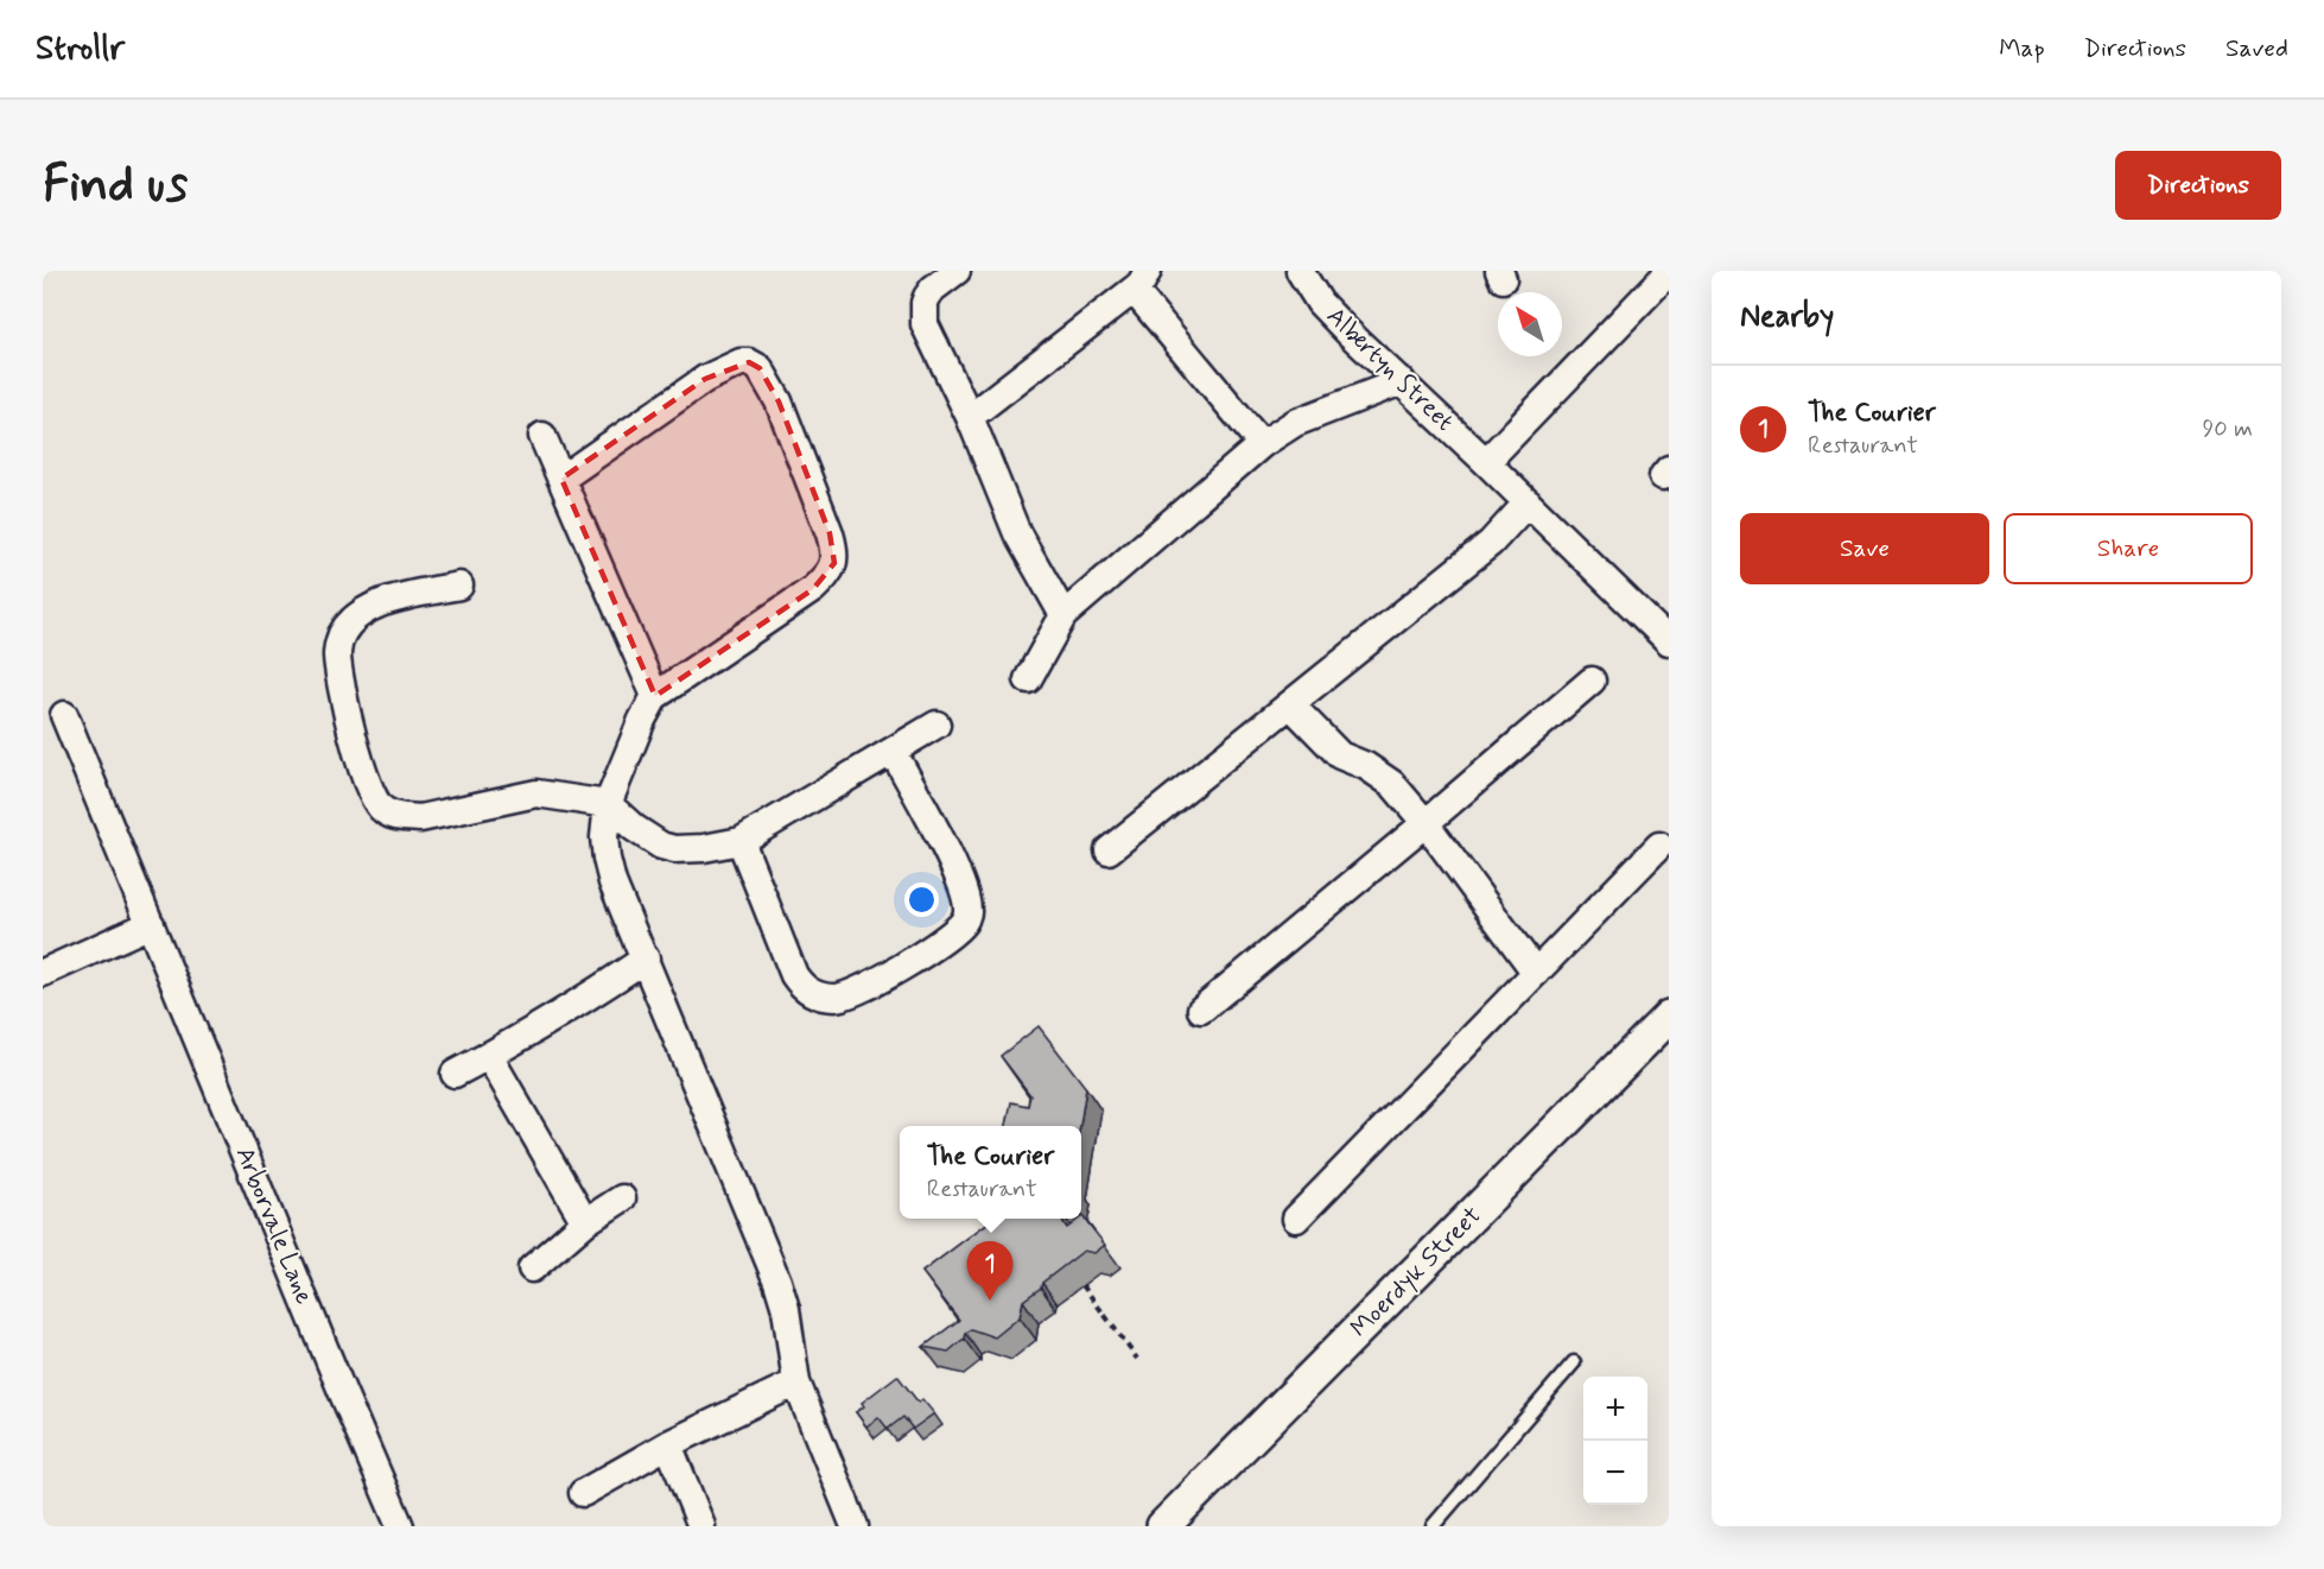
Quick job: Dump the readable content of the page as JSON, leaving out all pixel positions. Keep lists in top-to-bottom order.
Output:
{
  "streets": {
    "street": ["Albertyn Street", "Arborvale Lane", "Moerdyk Street"]
  },
  "north": "top left",
  "page": {
    "header": "Strollr",
    "nav": ["Map", "Directions", "Saved"],
    "buttons": [
      "Directions",
      ["Save", "Share"]
    ],
    "title": "Find us",
    "heading": "Nearby",
    "list": [
      {
        "mark": "1",
        "name": "The Courier",
        "note": "Restaurant",
        "value": "90 m"
      }
    ],
    "popup": ["The Courier", "Restaurant"],
    "pins": "1",
    "map_buttons": ["+", "−"]
  }
}
